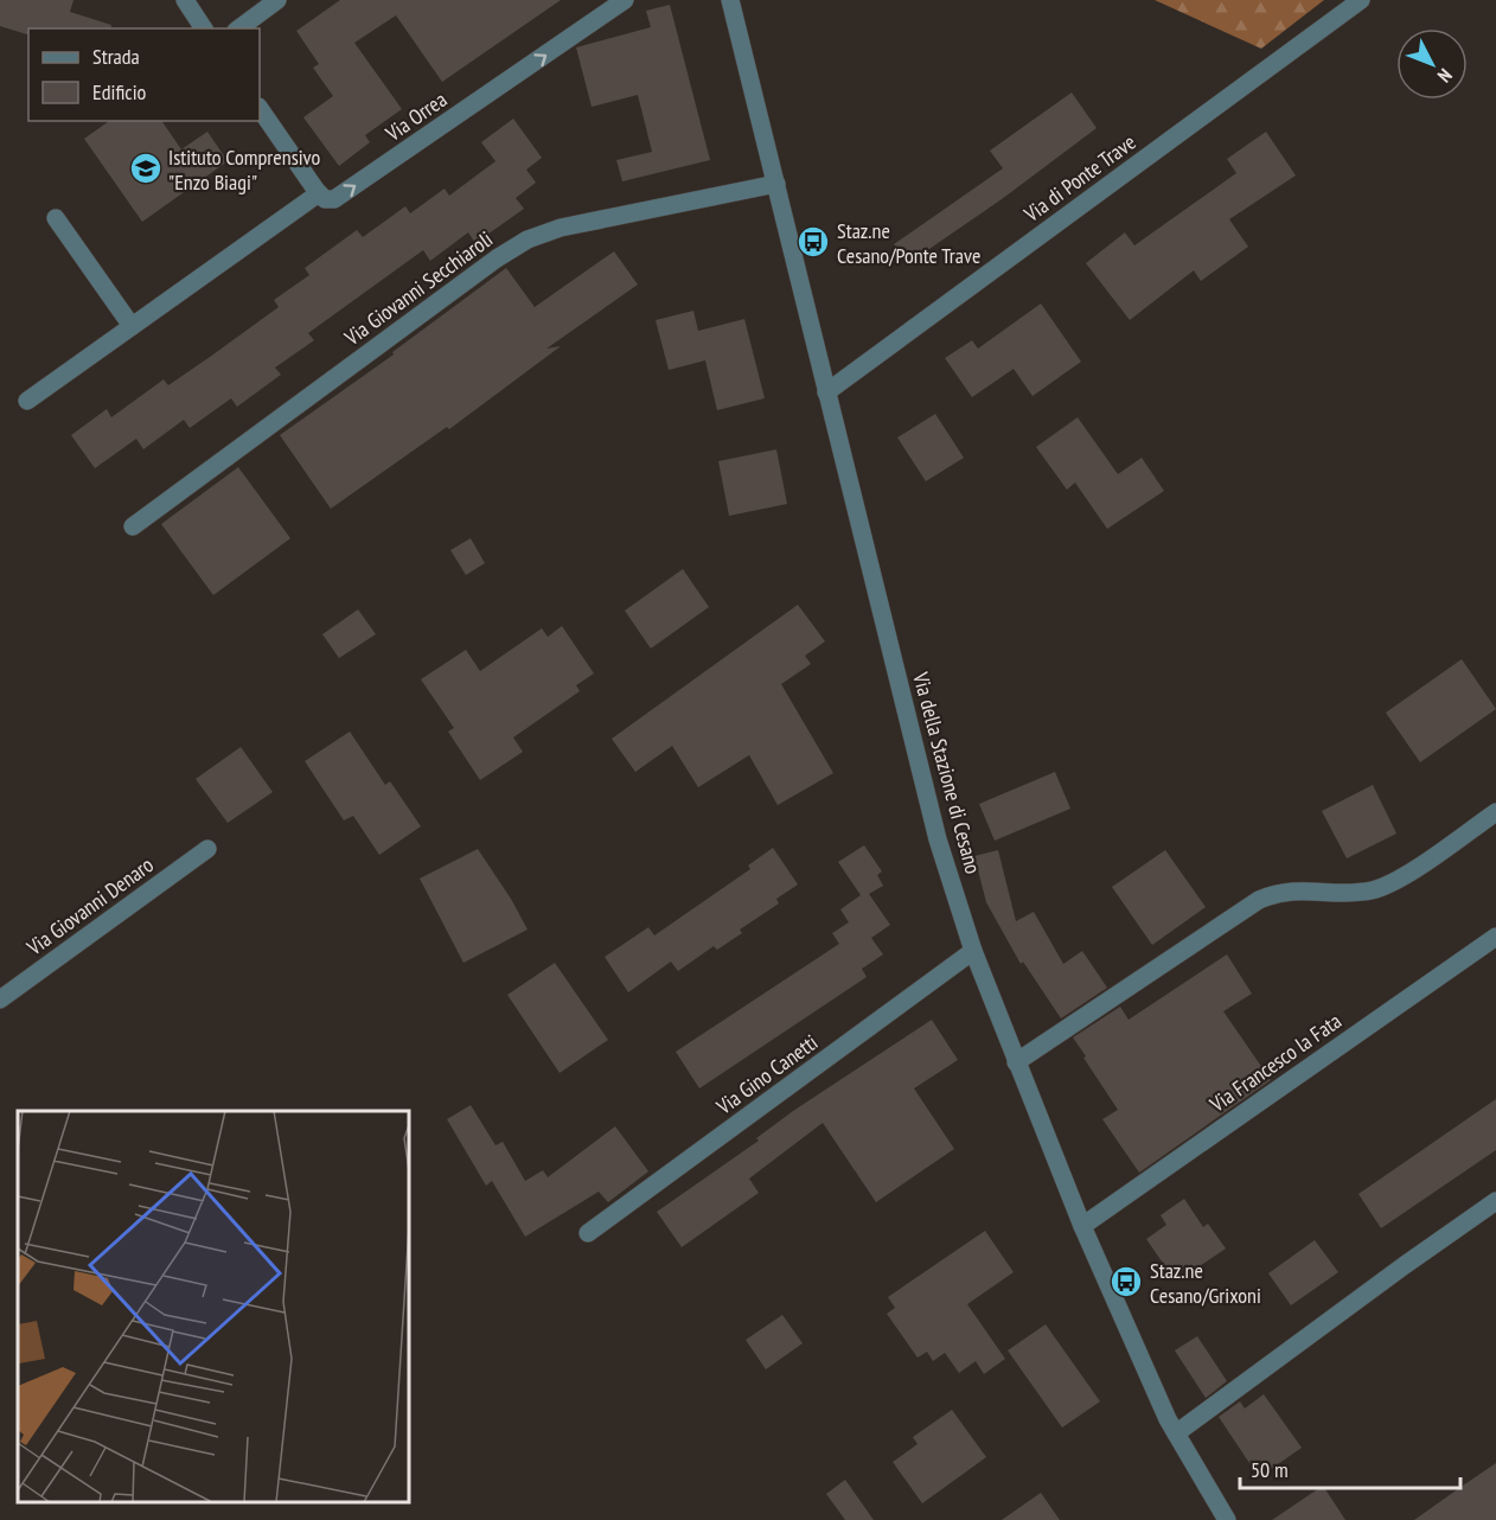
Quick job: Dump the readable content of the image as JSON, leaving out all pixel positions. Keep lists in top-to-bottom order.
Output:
{
  "streets": {
    "street": [
      "Via Orrea",
      "Via di Ponte Trave",
      "Via Giovanni Secchiaroli",
      "Via della Stazione di Cesano",
      "Via Giovanni Denaro",
      "Via Francesco la Fata",
      "Via Gino Canetti"
    ]
  },
  "crossings": [
    ["Via di Ponte Trave", "Via della Stazione di Cesano"],
    ["Via Giovanni Secchiaroli", "Via della Stazione di Cesano"],
    ["Via della Stazione di Cesano", "Via Francesco la Fata"],
    ["Via della Stazione di Cesano", "Via Gino Canetti"]
  ],
  "one_way": ["Via Orrea"],
  "places": {
    "school or university": ["Istituto Comprensivo \"Enzo Biagi\""],
    "bus stop": ["Staz.ne Cesano/Ponte Trave", "Staz.ne Cesano/Grixoni"]
  },
  "legend": ["Strada", "Edificio"],
  "scale_bar": "50 m",
  "north": "bottom right"
}
